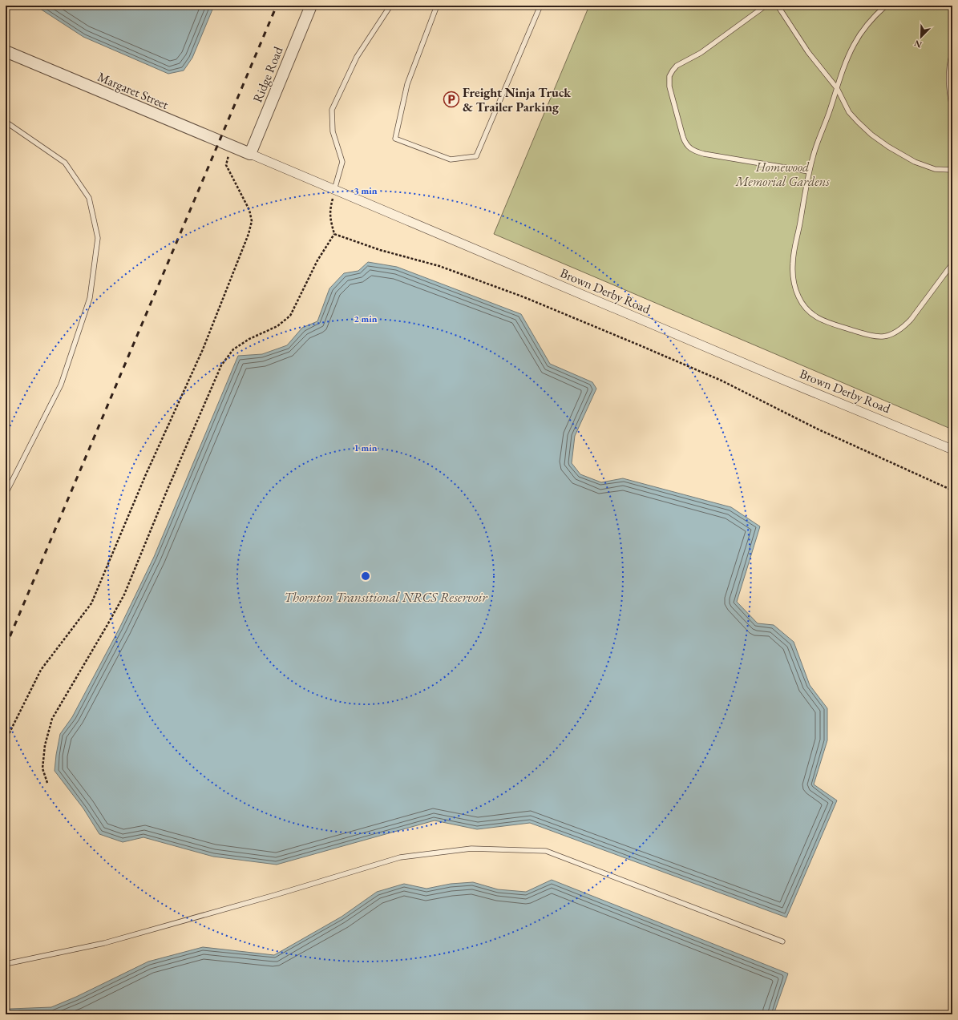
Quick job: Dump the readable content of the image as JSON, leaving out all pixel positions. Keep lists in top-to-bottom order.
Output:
{
  "streets": {
    "street": ["Ridge Road", "Margaret Street", "Brown Derby Road"]
  },
  "crossings": [
    ["Ridge Road", "Margaret Street"],
    ["Ridge Road", "Brown Derby Road"],
    ["Margaret Street", "Brown Derby Road"]
  ],
  "water": ["Thornton Transitional NRCS Reservoir"],
  "parks": ["Homewood Memorial Gardens"],
  "places": {
    "parking": ["Freight Ninja Truck & Trailer Parking"]
  },
  "north": "bottom left",
  "rings": ["3 min", "2 min", "1 min"]
}
